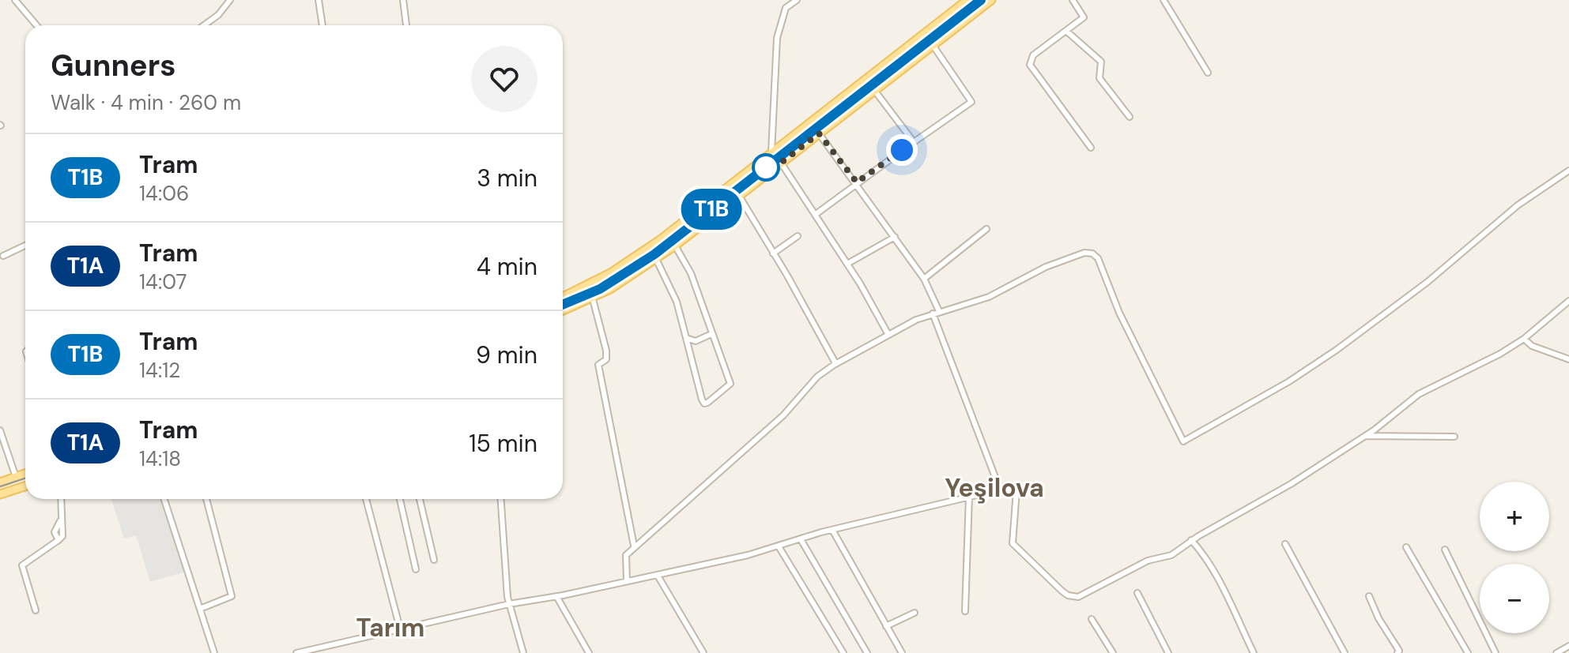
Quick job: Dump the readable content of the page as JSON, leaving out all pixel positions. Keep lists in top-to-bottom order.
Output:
{
  "districts": ["Yeşilova", "Tarım"],
  "lines": ["tram line T1B"],
  "page": {
    "on_map": "T1B",
    "heading": ["Gunners", "Walk · 4 min · 260 m"],
    "list": [
      {
        "mark": "T1B",
        "name": "Tram",
        "note": "14:06",
        "value": "3 min"
      },
      {
        "mark": "T1A",
        "name": "Tram",
        "note": "14:07",
        "value": "4 min"
      },
      {
        "mark": "T1B",
        "name": "Tram",
        "note": "14:12",
        "value": "9 min"
      },
      {
        "mark": "T1A",
        "name": "Tram",
        "note": "14:18",
        "value": "15 min"
      }
    ],
    "map_buttons": ["+", "−"]
  }
}
